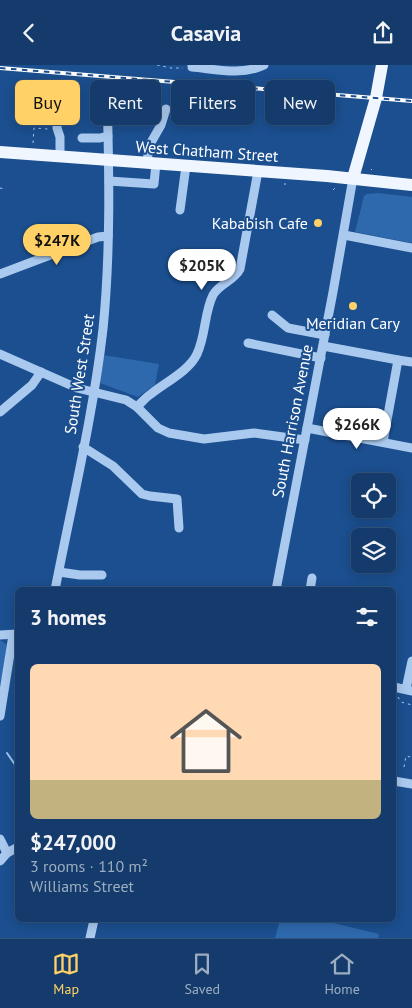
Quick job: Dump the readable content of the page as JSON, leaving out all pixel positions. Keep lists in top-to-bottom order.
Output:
{
  "streets": {
    "main road": ["West Chatham Street", "South Harrison Avenue"],
    "street": ["South West Street"]
  },
  "crossings": [
    ["West Chatham Street", "South West Street"],
    ["West Chatham Street", "South Harrison Avenue"]
  ],
  "places": ["Kababish Cafe", "Meridian Cary"],
  "page": {
    "header": "Casavia",
    "chip": [
      "Buy",
      "Rent",
      "Filters",
      "New"
    ],
    "price": ["$247K", "$205K", "$266K"],
    "heading": "3 homes",
    "list": [
      {
        "name": "$247,000",
        "note": "3 rooms · 110 m² · Williams Street"
      }
    ],
    "tabs": ["Map", "Saved", "Home"]
  }
}
